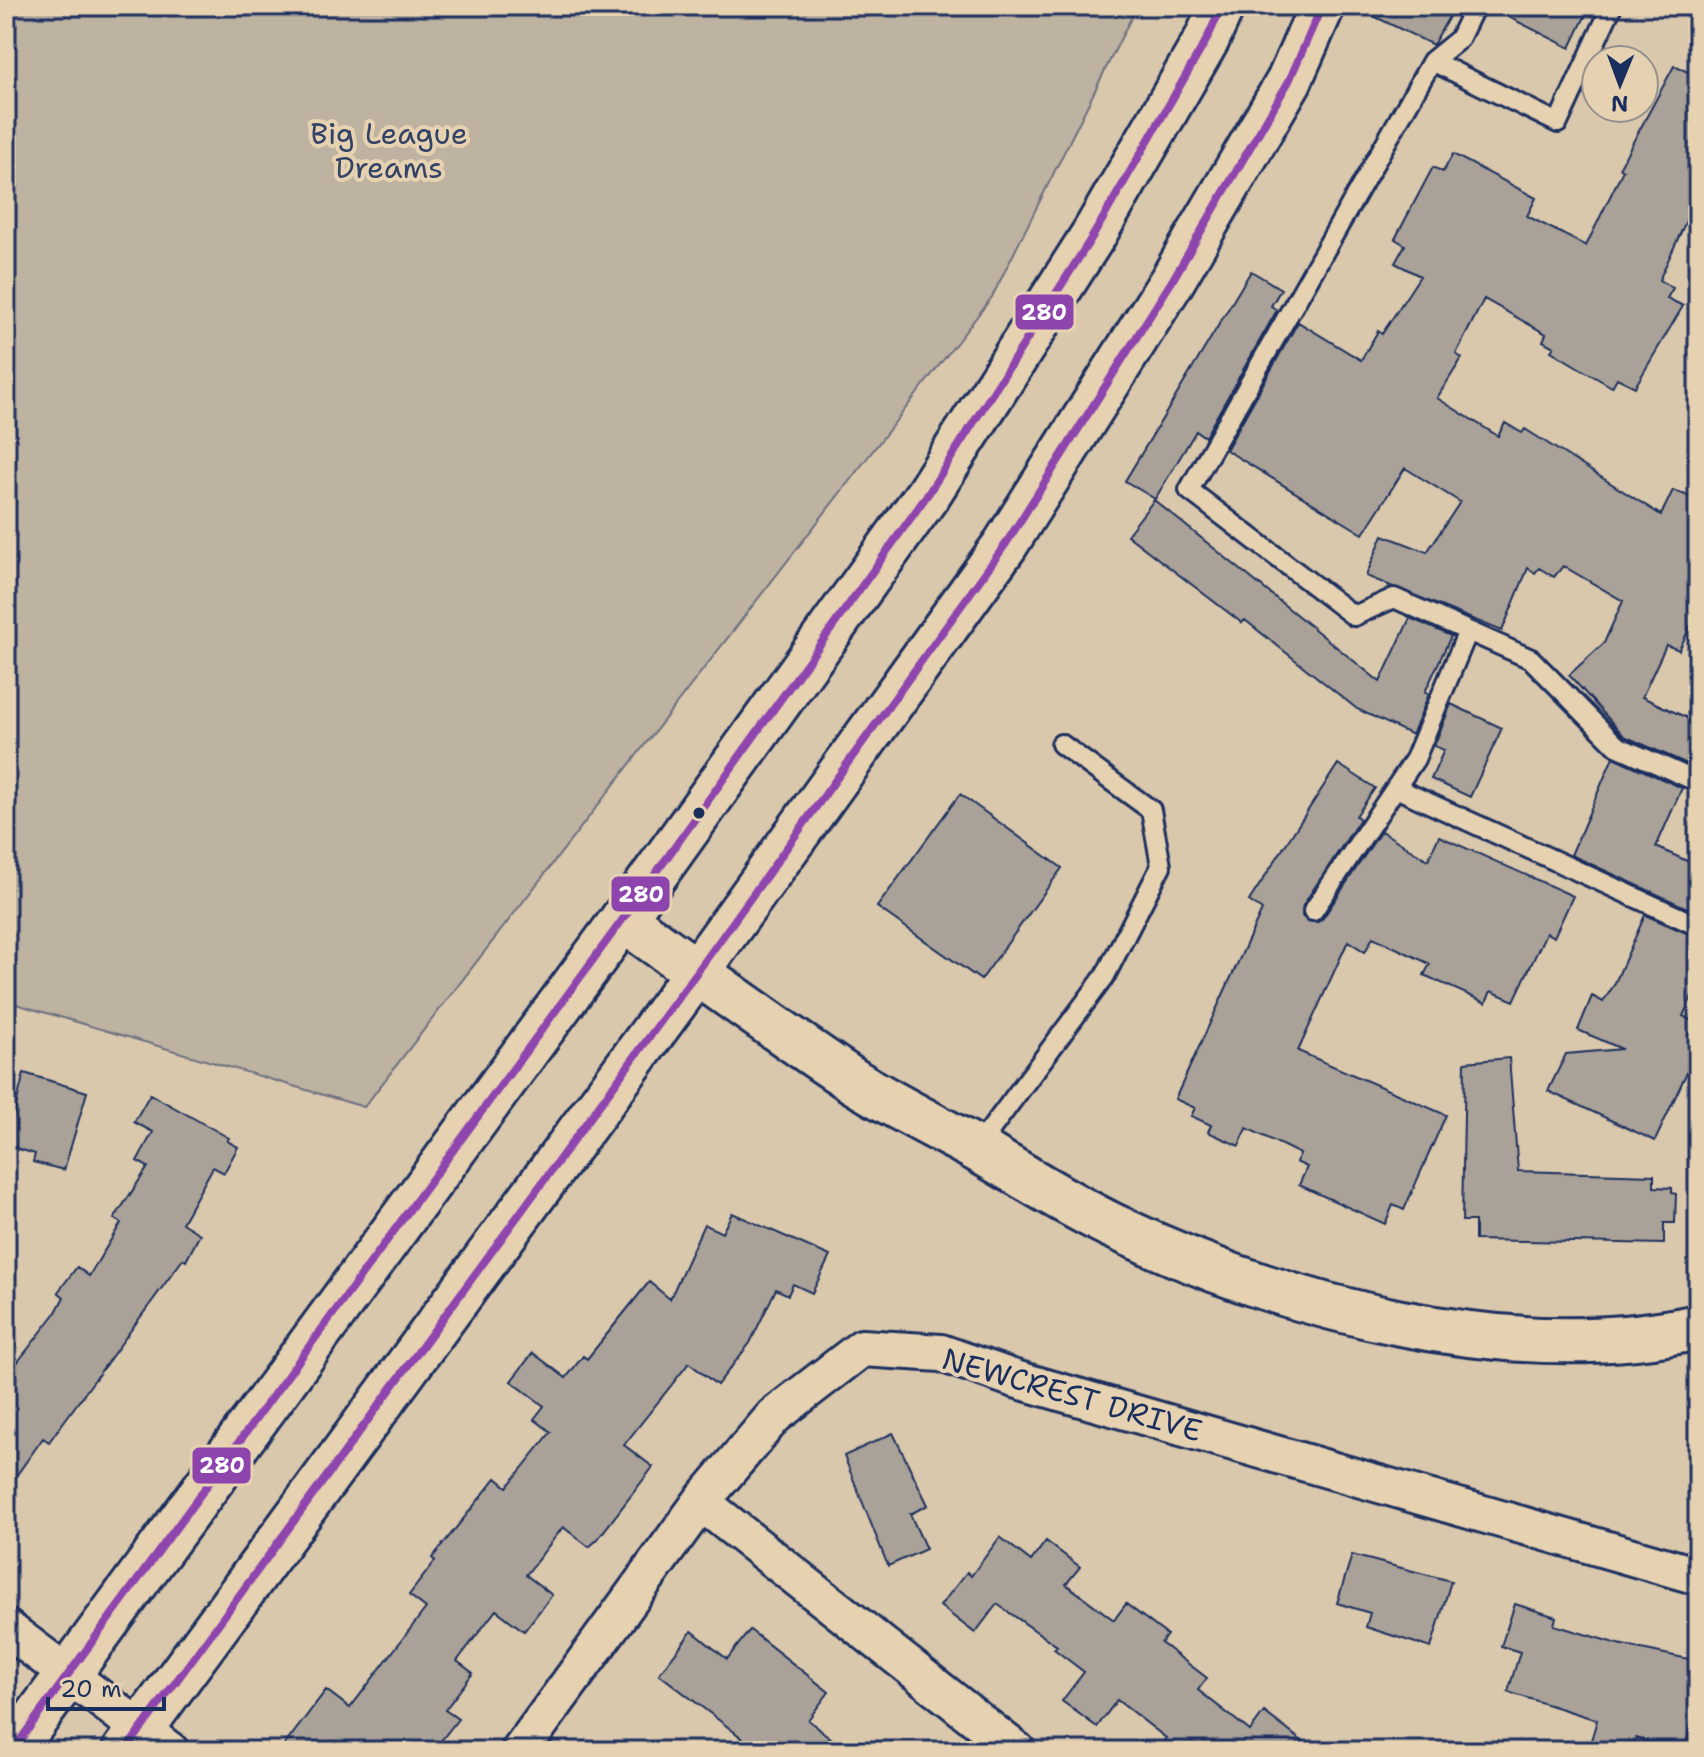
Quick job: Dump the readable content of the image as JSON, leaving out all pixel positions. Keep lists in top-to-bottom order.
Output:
{
  "streets": {
    "street": ["NEWCREST DRIVE"]
  },
  "parks": ["Big League Dreams"],
  "lines": ["transit line 280"],
  "scale_bar": "20 m",
  "north": "bottom"
}
